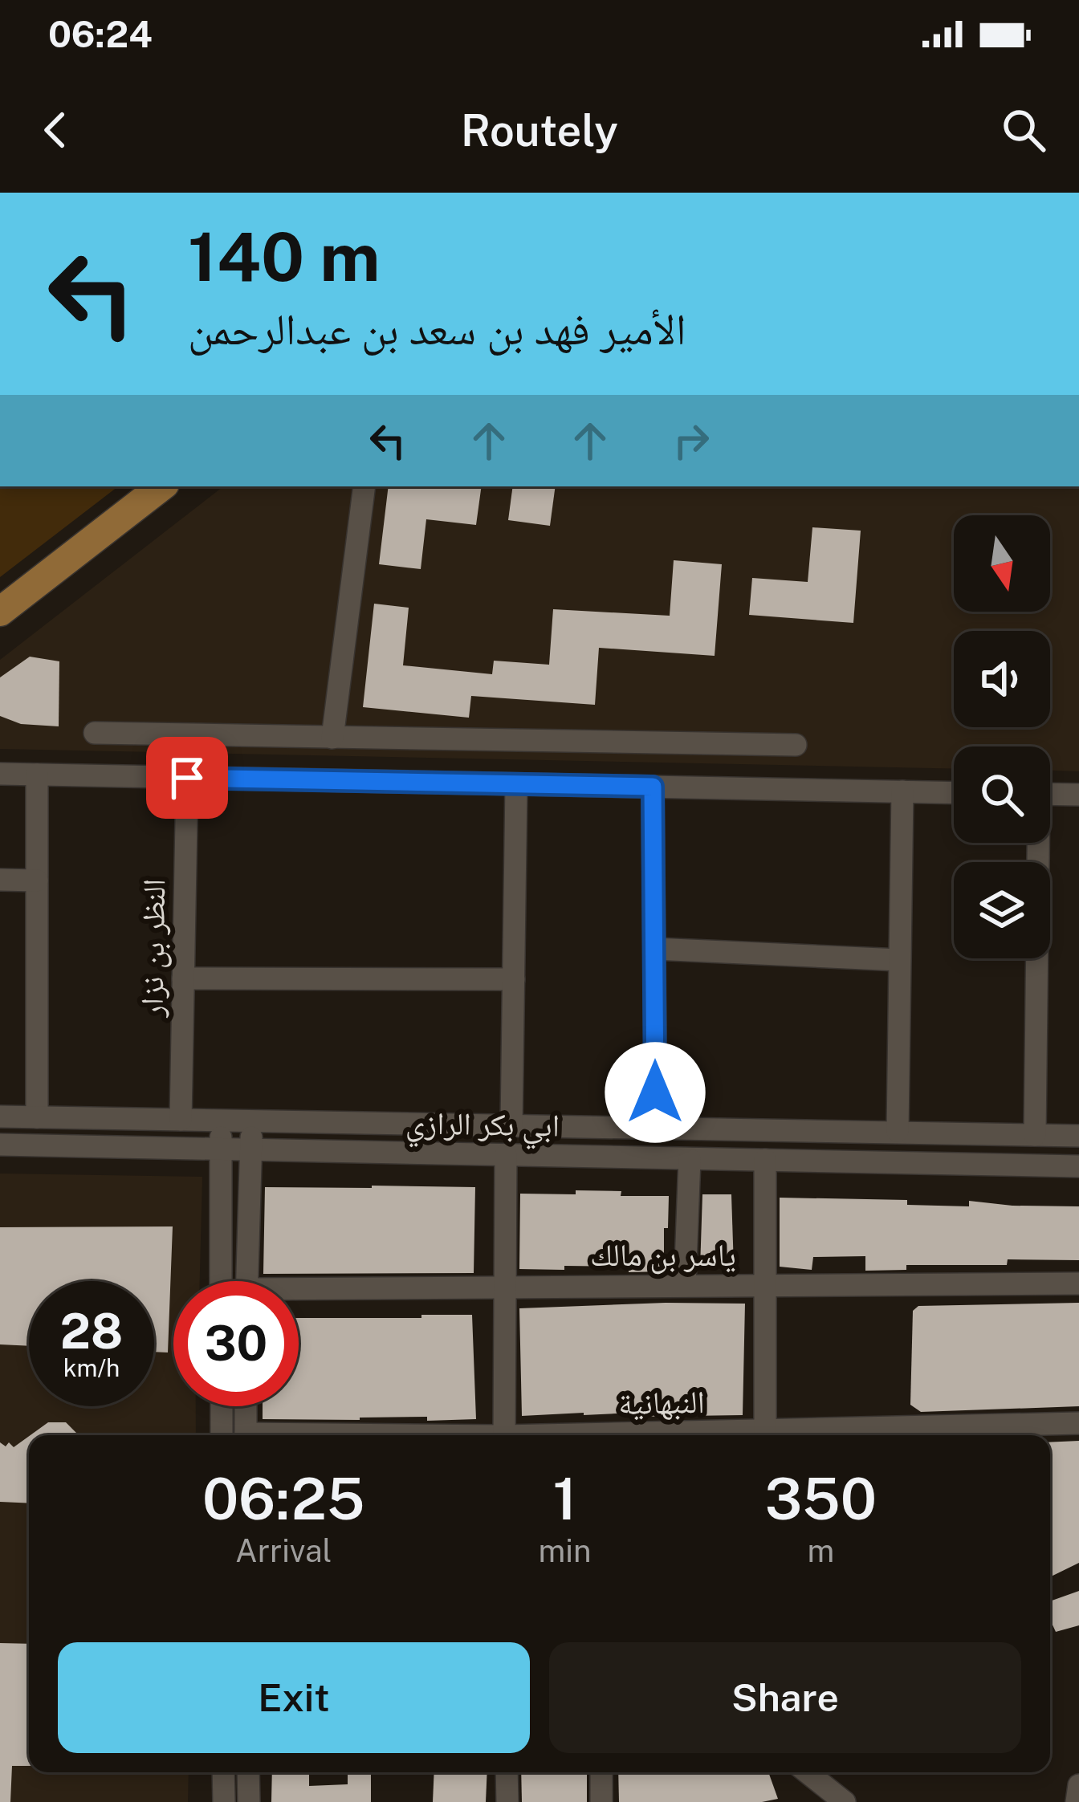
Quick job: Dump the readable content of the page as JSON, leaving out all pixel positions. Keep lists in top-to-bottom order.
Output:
{
  "streets": {
    "street": [
      "النظر بن نزار",
      "ابي بكر الرازي",
      "ياسر بن مالك",
      "النبهانية"
    ]
  },
  "crossings": [
    ["النظر بن نزار", "ابي بكر الرازي"]
  ],
  "north": "bottom",
  "page": {
    "status": "06:24",
    "header": "Routely",
    "turn": ["140 m", "الأمير فهد بن سعد بن عبدالرحمن"],
    "speed": "28 km/h",
    "limit": "30",
    "eta": [
      "06:25",
      "Arrival",
      "1",
      "min",
      "350",
      "m"
    ],
    "buttons": ["Exit", "Share"]
  }
}
